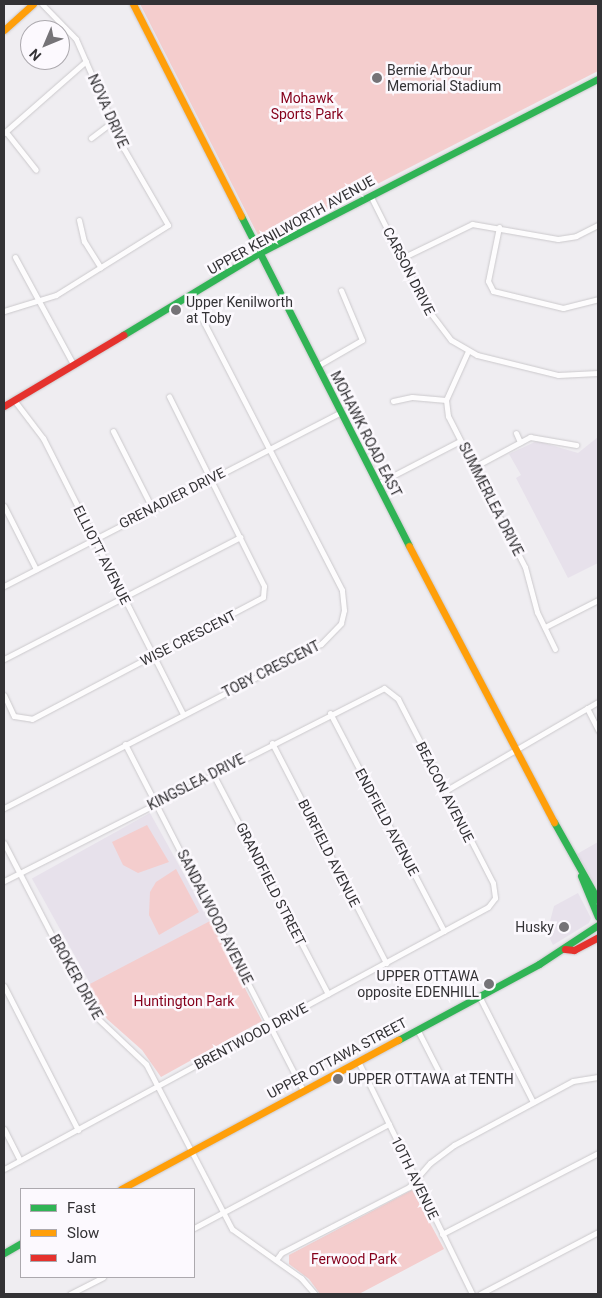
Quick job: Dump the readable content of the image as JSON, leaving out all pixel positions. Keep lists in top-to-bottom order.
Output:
{
  "streets": {
    "main road": ["UPPER KENILWORTH AVENUE", "MOHAWK ROAD EAST", "UPPER OTTAWA STREET"],
    "street": [
      "NOVA DRIVE",
      "CARSON DRIVE",
      "GRENADIER DRIVE",
      "SUMMERLEA DRIVE",
      "ELLIOTT AVENUE",
      "WISE CRESCENT",
      "TOBY CRESCENT",
      "KINGSLEA DRIVE",
      "BEACON AVENUE",
      "ENDFIELD AVENUE",
      "BURFIELD AVENUE",
      "GRANDFIELD STREET",
      "SANDALWOOD AVENUE",
      "BROKER DRIVE",
      "BRENTWOOD DRIVE",
      "10TH AVENUE"
    ]
  },
  "crossings": [
    ["UPPER KENILWORTH AVENUE", "CARSON DRIVE"],
    ["UPPER KENILWORTH AVENUE", "MOHAWK ROAD EAST"],
    ["UPPER KENILWORTH AVENUE", "ELLIOTT AVENUE"],
    ["UPPER KENILWORTH AVENUE", "TOBY CRESCENT"],
    ["MOHAWK ROAD EAST", "GRENADIER DRIVE"],
    ["GRENADIER DRIVE", "ELLIOTT AVENUE"],
    ["GRENADIER DRIVE", "WISE CRESCENT"],
    ["GRENADIER DRIVE", "TOBY CRESCENT"],
    ["ELLIOTT AVENUE", "WISE CRESCENT"],
    ["ELLIOTT AVENUE", "TOBY CRESCENT"],
    ["TOBY CRESCENT", "SANDALWOOD AVENUE"],
    ["KINGSLEA DRIVE", "BEACON AVENUE"],
    ["KINGSLEA DRIVE", "ENDFIELD AVENUE"],
    ["KINGSLEA DRIVE", "BURFIELD AVENUE"],
    ["KINGSLEA DRIVE", "GRANDFIELD STREET"],
    ["KINGSLEA DRIVE", "SANDALWOOD AVENUE"],
    ["KINGSLEA DRIVE", "BROKER DRIVE"],
    ["BEACON AVENUE", "BRENTWOOD DRIVE"],
    ["ENDFIELD AVENUE", "BRENTWOOD DRIVE"],
    ["BURFIELD AVENUE", "BRENTWOOD DRIVE"],
    ["GRANDFIELD STREET", "BRENTWOOD DRIVE"],
    ["SANDALWOOD AVENUE", "BRENTWOOD DRIVE"],
    ["SANDALWOOD AVENUE", "UPPER OTTAWA STREET"],
    ["BROKER DRIVE", "BRENTWOOD DRIVE"],
    ["BROKER DRIVE", "UPPER OTTAWA STREET"],
    ["UPPER OTTAWA STREET", "10TH AVENUE"]
  ],
  "parks": ["Mohawk Sports Park", "Huntington Park", "Ferwood Park"],
  "places": [
    "Bernie Arbour Memorial Stadium",
    "Upper Kenilworth at Toby",
    "Husky",
    "UPPER OTTAWA opposite EDENHILL",
    "UPPER OTTAWA at TENTH"
  ],
  "legend": ["Fast", "Slow", "Jam"],
  "north": "bottom left"
}
